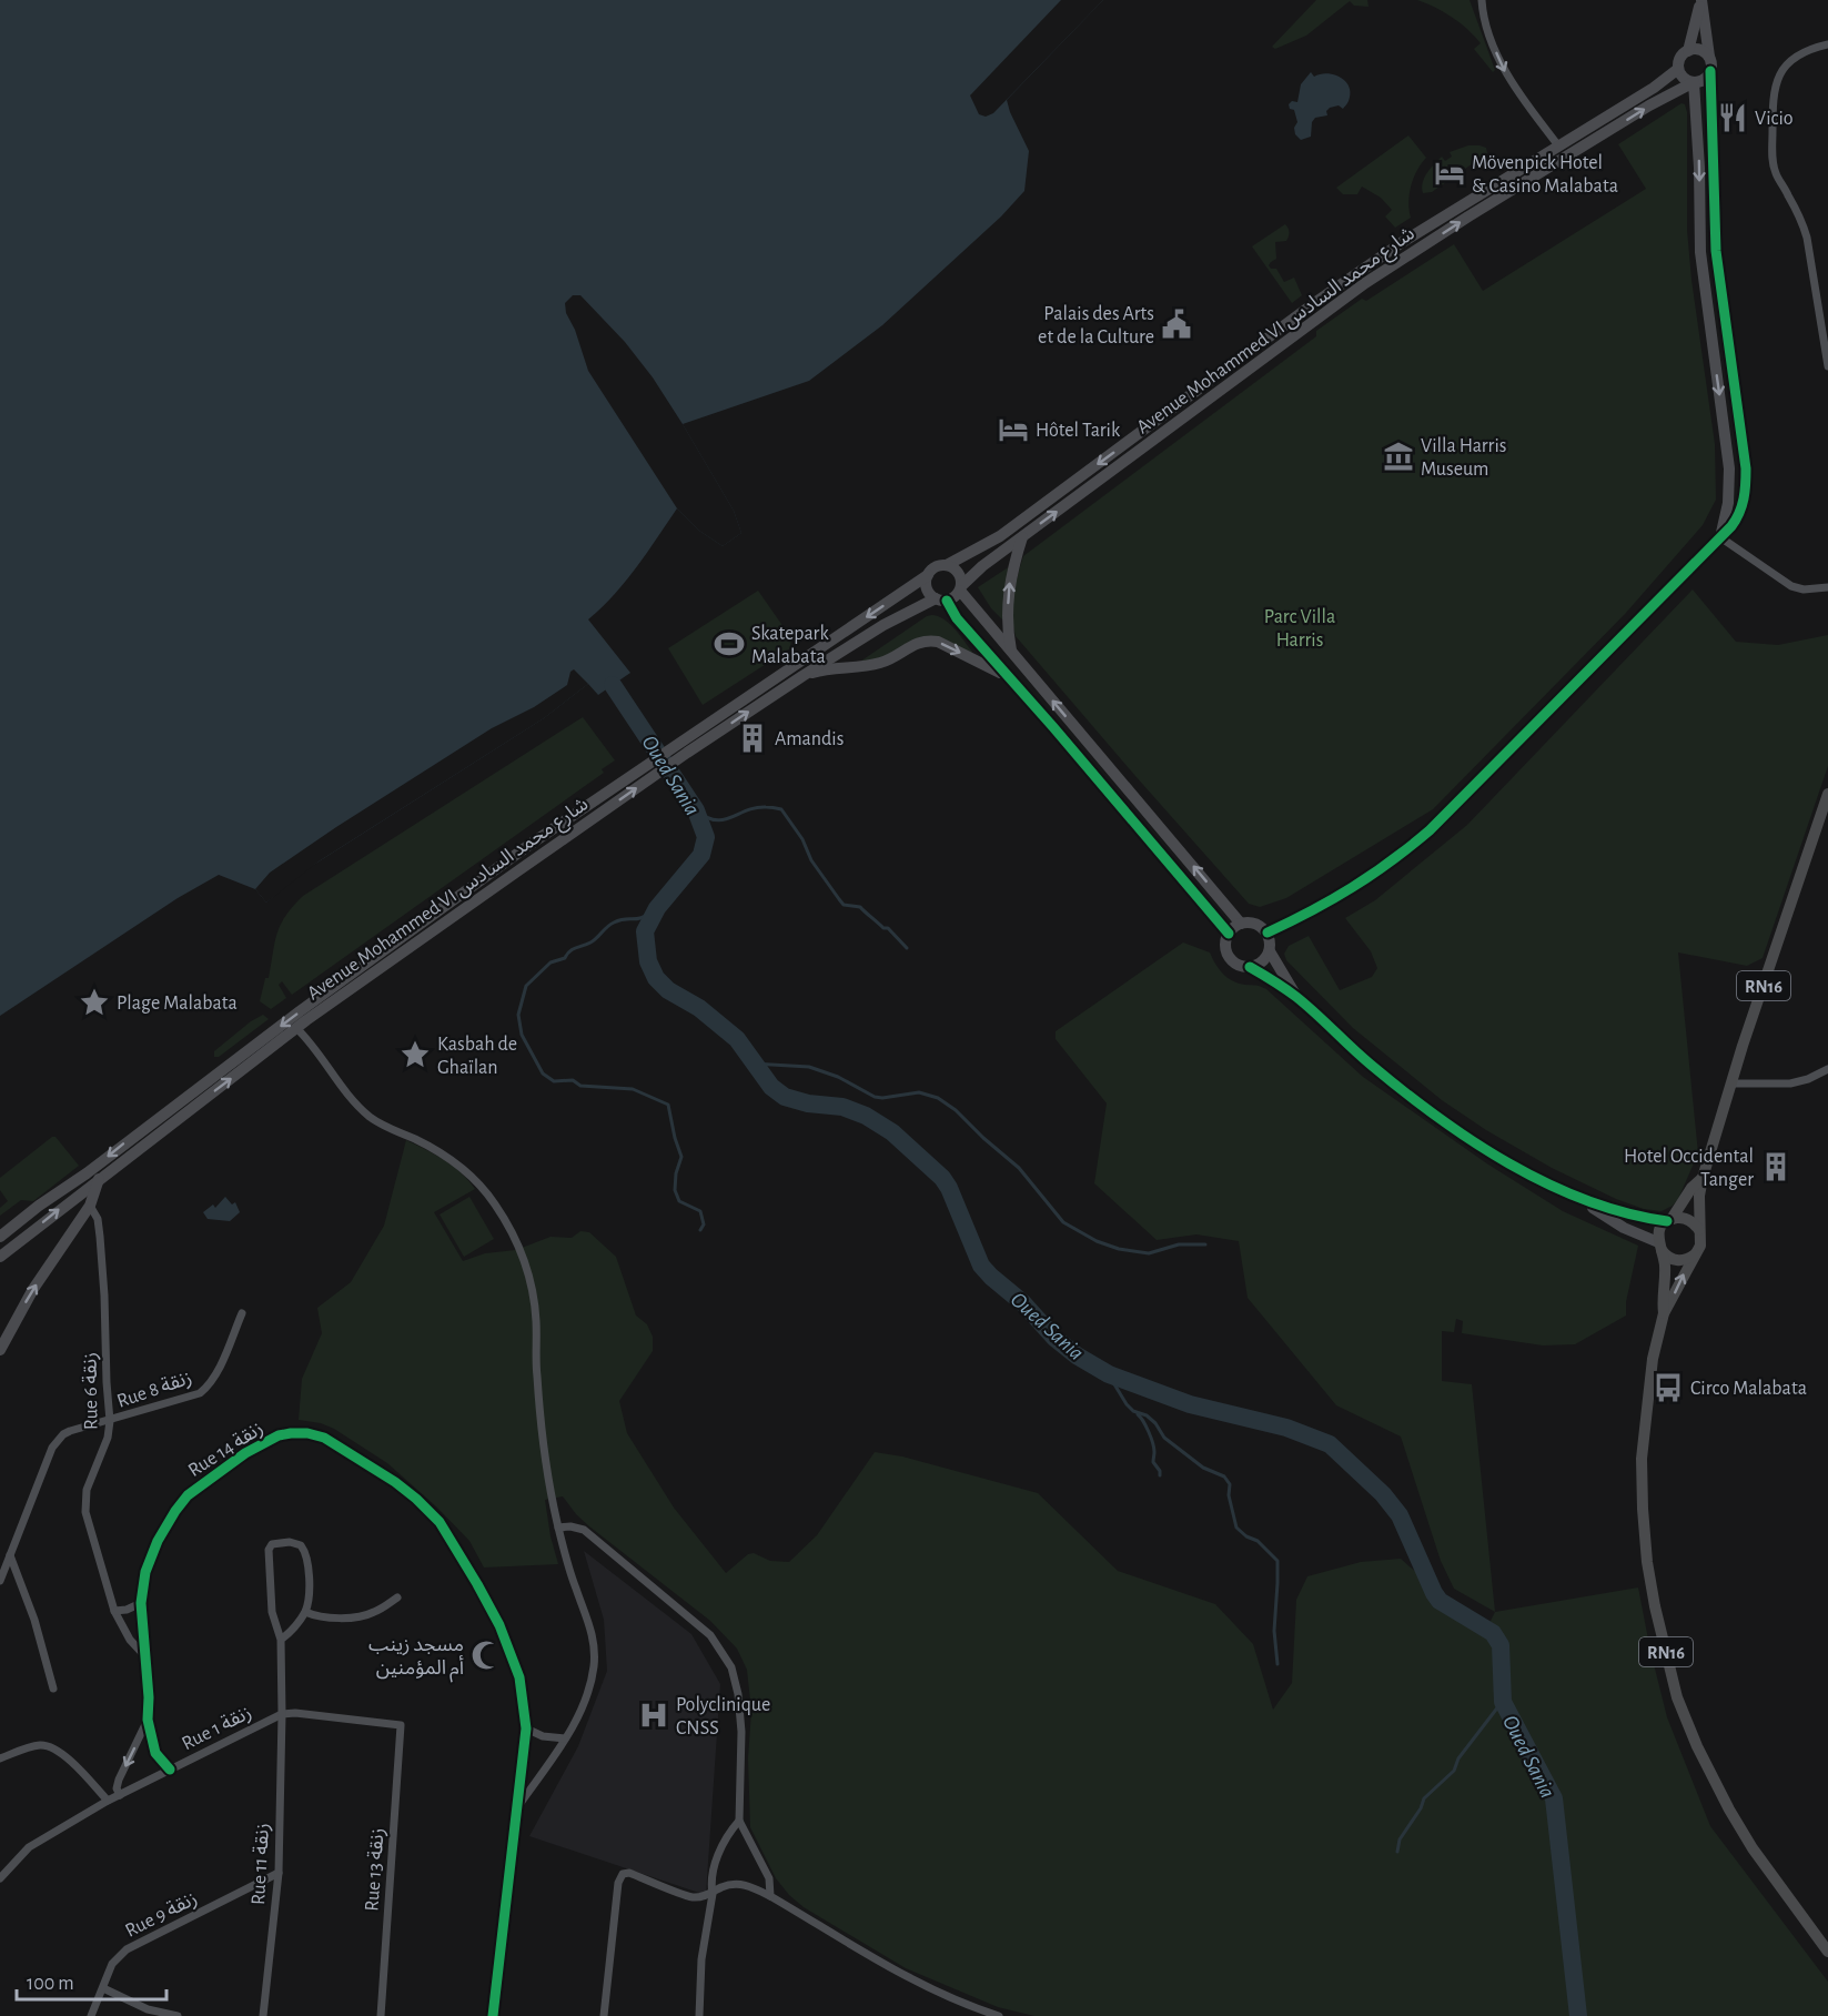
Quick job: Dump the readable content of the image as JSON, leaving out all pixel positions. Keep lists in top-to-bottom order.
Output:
{
  "streets": {
    "main road": ["Avenue Mohammed VI شارع محمد السادس", "RN16"],
    "street": [
      "Rue 8 زنقة",
      "Rue 6 زنقة",
      "Rue 14 زنقة",
      "Rue 1 زنقة",
      "Rue 11 زنقة",
      "Rue 13 زنقة",
      "Rue 9 زنقة"
    ]
  },
  "crossings": [
    ["Rue 8 زنقة", "Rue 6 زنقة"],
    ["Rue 6 زنقة", "Rue 14 زنقة"],
    ["Rue 14 زنقة", "Rue 1 زنقة"],
    ["Rue 1 زنقة", "Rue 11 زنقة"],
    ["Rue 1 زنقة", "Rue 13 زنقة"],
    ["Rue 11 زنقة", "Rue 9 زنقة"]
  ],
  "water": ["Oued Sania"],
  "parks": ["Parc Villa Harris"],
  "places": {
    "restaurant": ["Vicio"],
    "hotel": ["Mövenpick Hotel & Casino Malabata", "Hôtel Tarik"],
    "public building": ["Palais des Arts et de la Culture"],
    "museum": ["Villa Harris Museum"],
    "sports": ["Skatepark Malabata"],
    "building": ["Amandis", "Hotel Occidental Tanger"],
    "place": ["Plage Malabata", "Kasbah de Ghaïlan"],
    "bus stop": ["Circo Malabata"],
    "mosque": ["مسجد زينب أم المؤمنين"],
    "hospital": ["Polyclinique CNSS"]
  },
  "scale_bar": "100 m"
}
